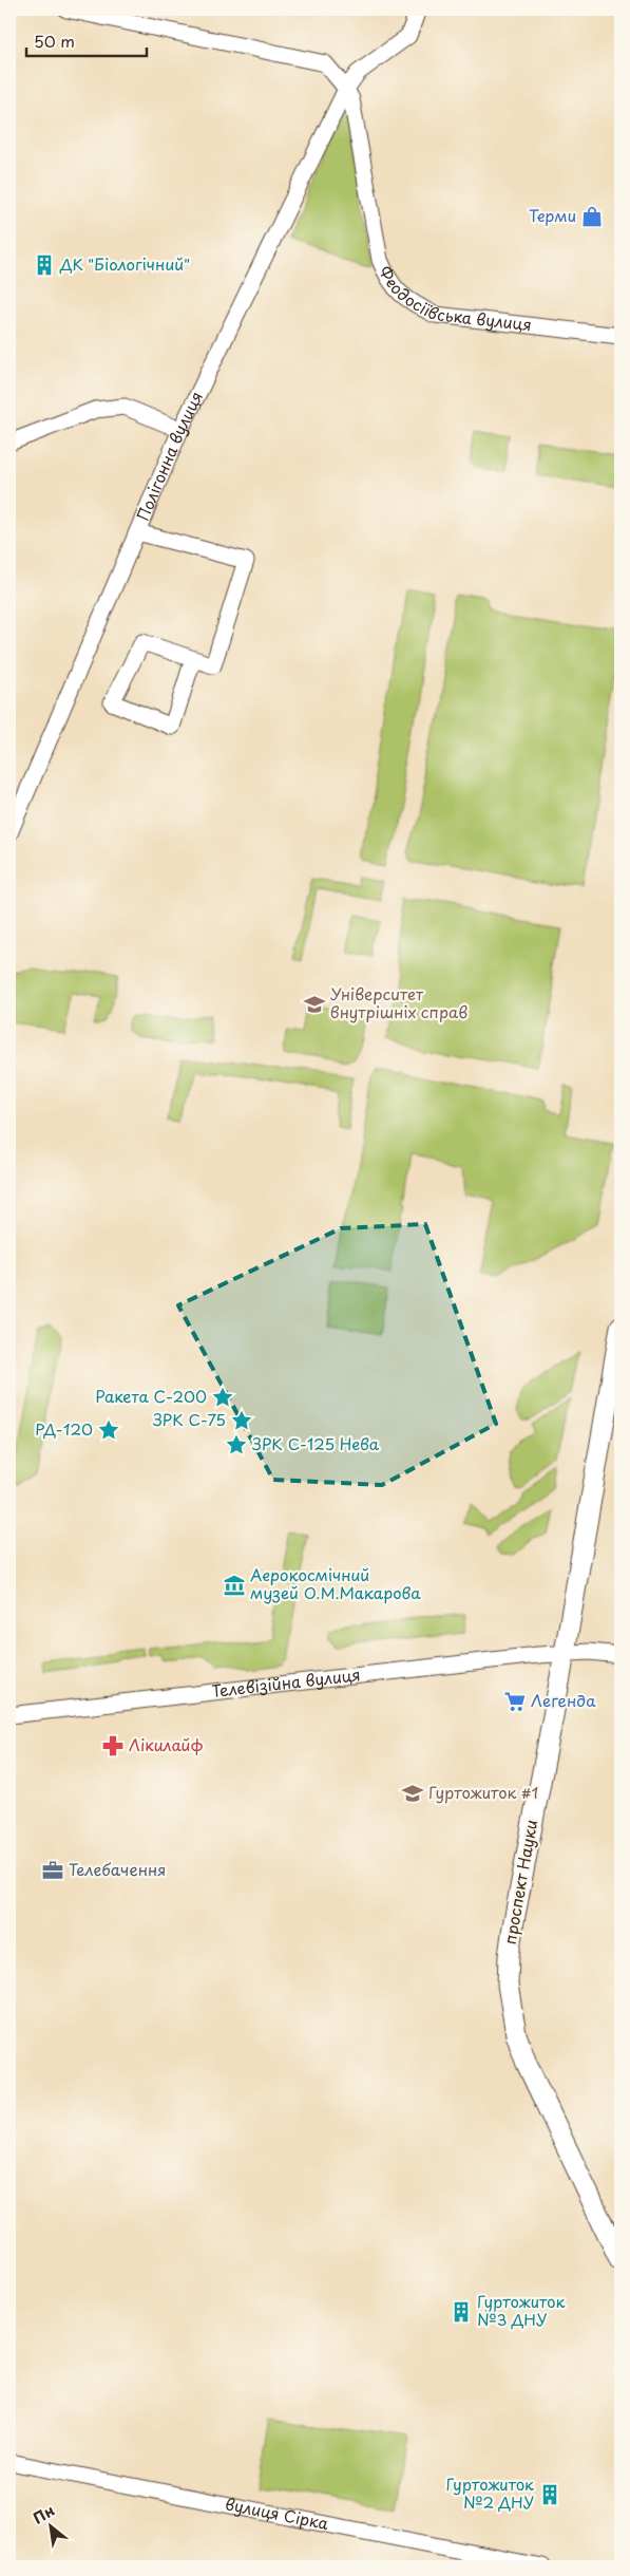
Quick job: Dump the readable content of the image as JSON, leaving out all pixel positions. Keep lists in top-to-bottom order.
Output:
{
  "streets": {
    "main road": ["проспект Науки"],
    "street": [
      "Феодосіївська вулиця",
      "Полігонна вулиця",
      "Телевізійна вулиця",
      "вулиця Сірка"
    ]
  },
  "crossings": [
    ["Феодосіївська вулиця", "Полігонна вулиця"],
    ["Телевізійна вулиця", "проспект Науки"]
  ],
  "places": {
    "shop": ["Терми"],
    "building": ["ДК \"Біологічний\"", "Гуртожиток №3 ДНУ", "Гуртожиток №2 ДНУ"],
    "school or university": ["Університет внутрішніх справ", "Гуртожиток #1"],
    "place": [
      "Ракета С-200",
      "ЗРК С-75",
      "РД-120",
      "ЗРК С-125 Нева"
    ],
    "museum": ["Аерокосмічний музей О.М.Макарова"],
    "supermarket": ["Легенда"],
    "pharmacy": ["Лікилайф"],
    "office": ["Телебачення"]
  },
  "scale_bar": "50 m",
  "north": "top left"
}
